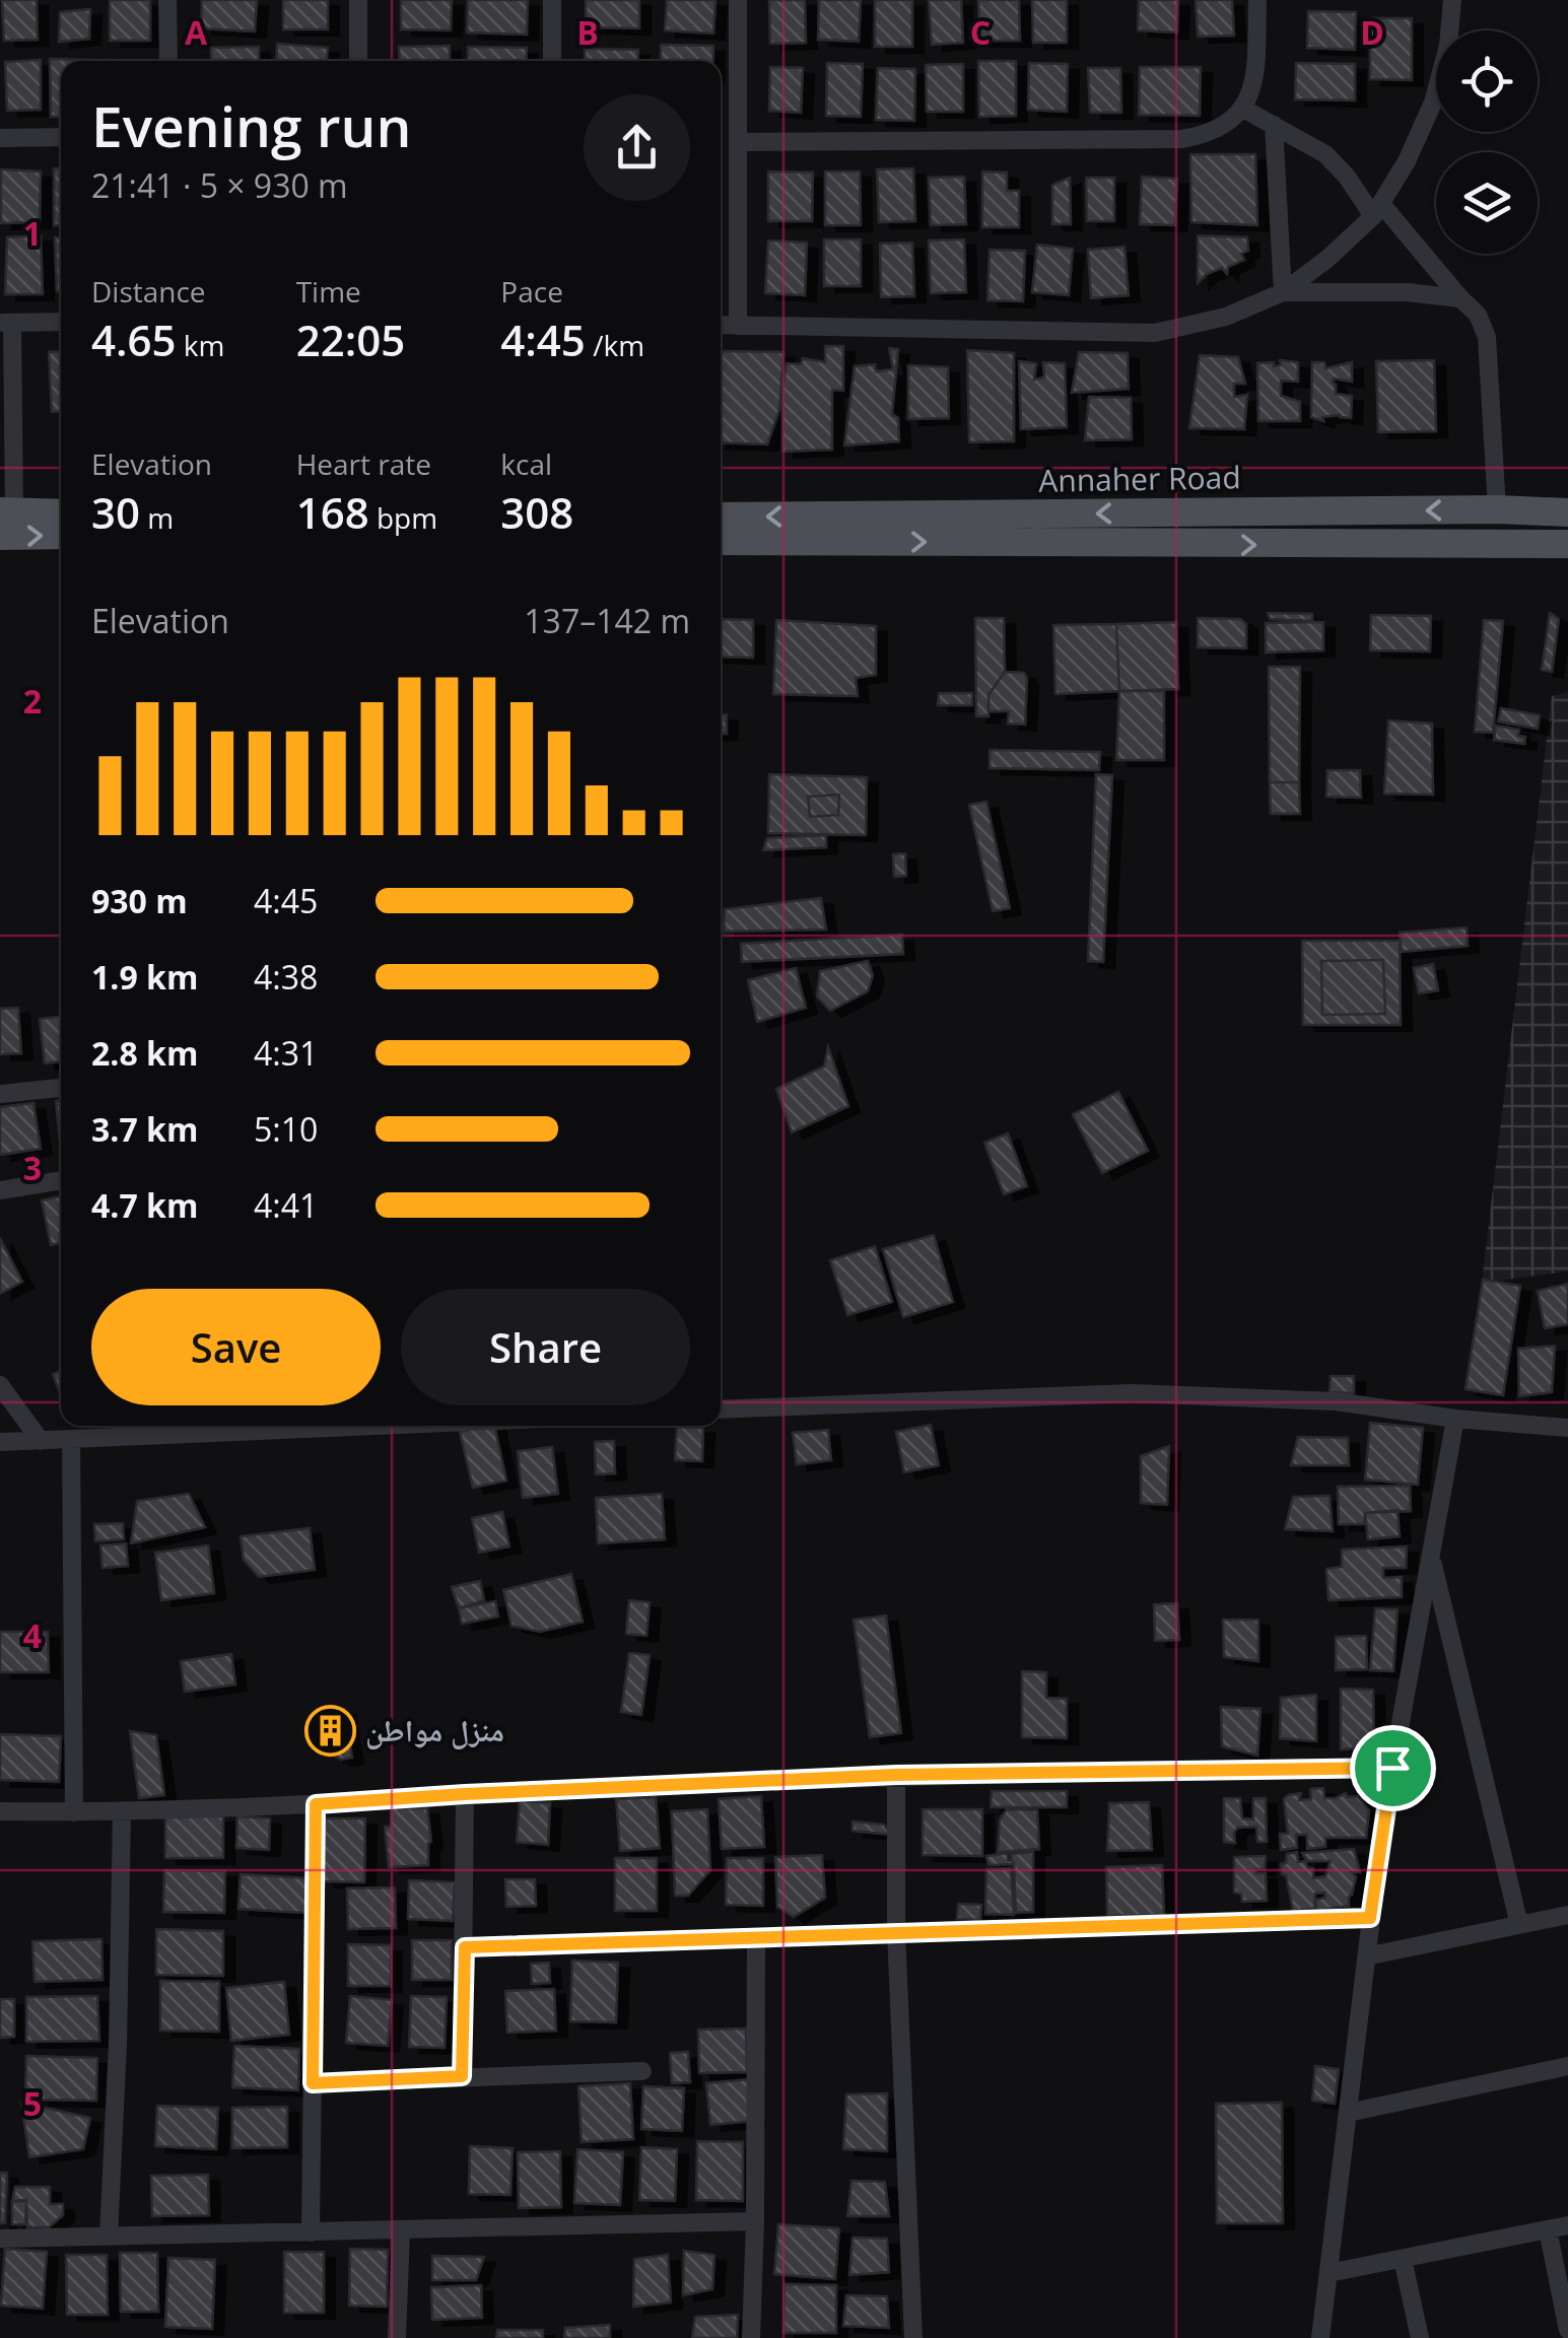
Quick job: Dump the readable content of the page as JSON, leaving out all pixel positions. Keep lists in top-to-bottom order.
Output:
{
  "streets": {
    "main road": ["Annaher Road"]
  },
  "places": {
    "building": ["منزل مواطن"]
  },
  "page": {
    "heading": ["Evening run", "21:41 · 5 × 930 m"],
    "stats": [
      ["Distance", "4.65 km"],
      ["Time", "22:05"],
      ["Pace", "4:45 /km"],
      ["Elevation", "30 m"],
      ["Heart rate", "168 bpm"],
      ["kcal", "308"]
    ],
    "chart": ["Elevation", "137–142 m"],
    "list": [
      {
        "name": "930 m",
        "note": "4:45"
      },
      {
        "name": "1.9 km",
        "note": "4:38"
      },
      {
        "name": "2.8 km",
        "note": "4:31"
      },
      {
        "name": "3.7 km",
        "note": "5:10"
      },
      {
        "name": "4.7 km",
        "note": "4:41"
      }
    ],
    "buttons": ["Save", "Share"]
  },
  "grid": {
    "columns": [
      "A",
      "B",
      "C",
      "D"
    ],
    "rows": [
      "1",
      "2",
      "3",
      "4",
      "5"
    ]
  }
}
